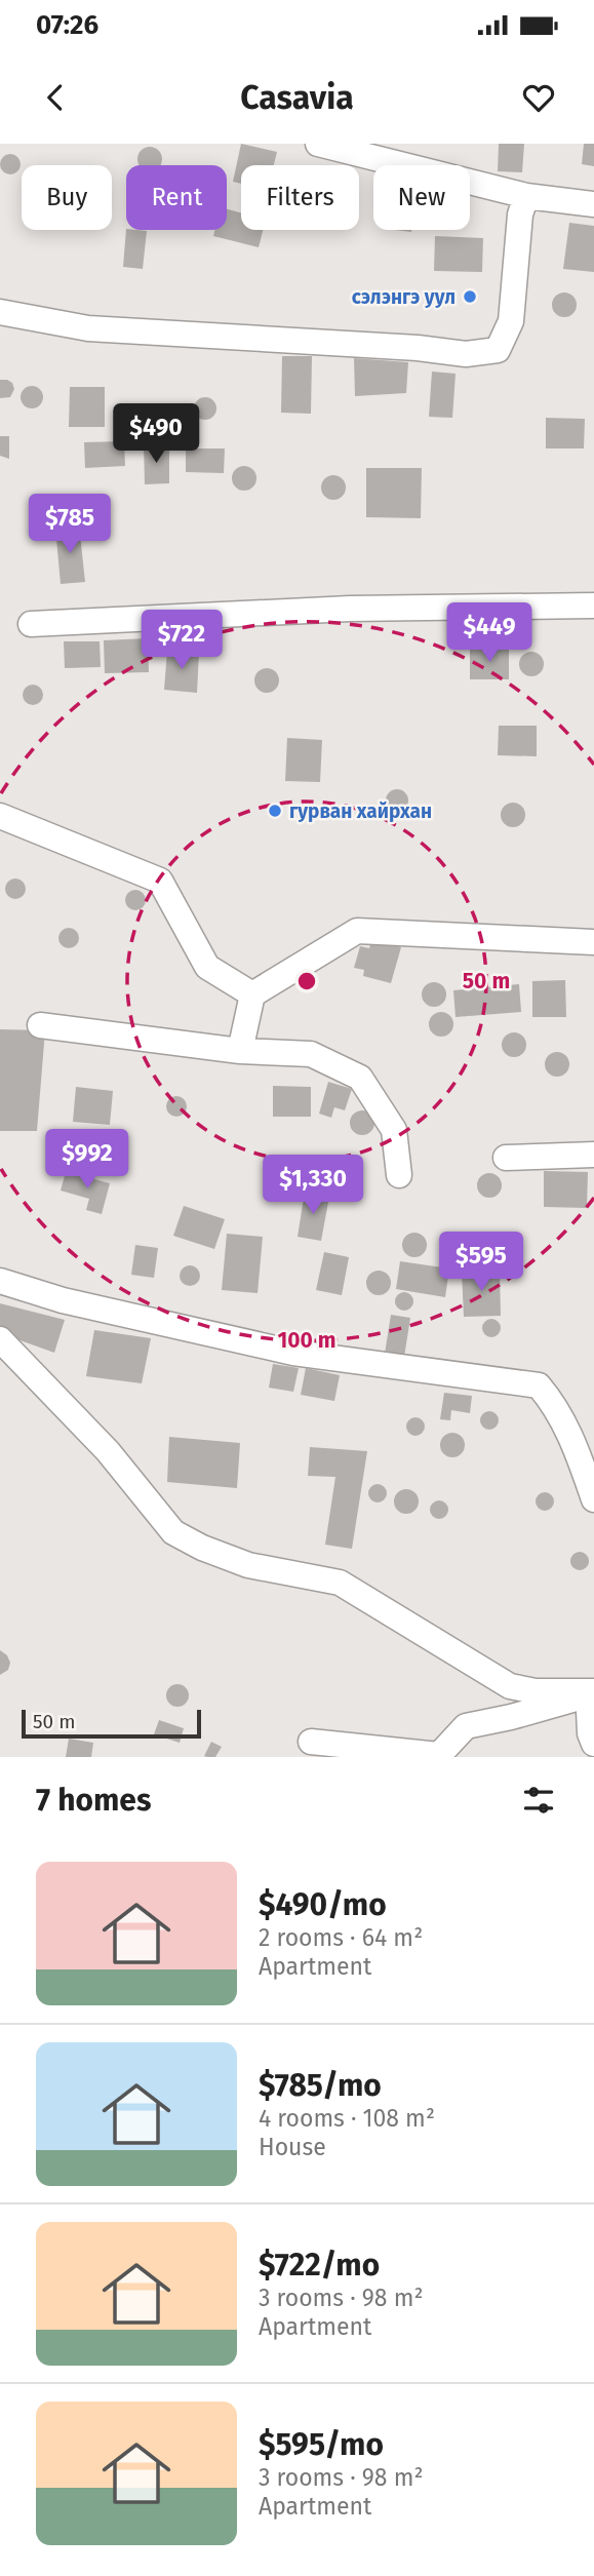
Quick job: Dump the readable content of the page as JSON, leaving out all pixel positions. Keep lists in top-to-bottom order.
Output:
{
  "places": ["сэлэнгэ уул", "гурван хайрхан"],
  "scale_bar": "50 m",
  "page": {
    "status": "07:26",
    "header": "Casavia",
    "chip": [
      "Buy",
      "Rent",
      "Filters",
      "New"
    ],
    "price": [
      "$490",
      "$785",
      "$449",
      "$722",
      "$992",
      "$1,330",
      "$595"
    ],
    "scale": "50 m",
    "heading": "7 homes",
    "list": [
      {
        "name": "$490/mo",
        "note": "2 rooms · 64 m² · Apartment"
      },
      {
        "name": "$785/mo",
        "note": "4 rooms · 108 m² · House"
      },
      {
        "name": "$722/mo",
        "note": "3 rooms · 98 m² · Apartment"
      },
      {
        "name": "$595/mo",
        "note": "3 rooms · 98 m² · Apartment"
      }
    ]
  },
  "rings": ["50 m", "100 m"]
}
